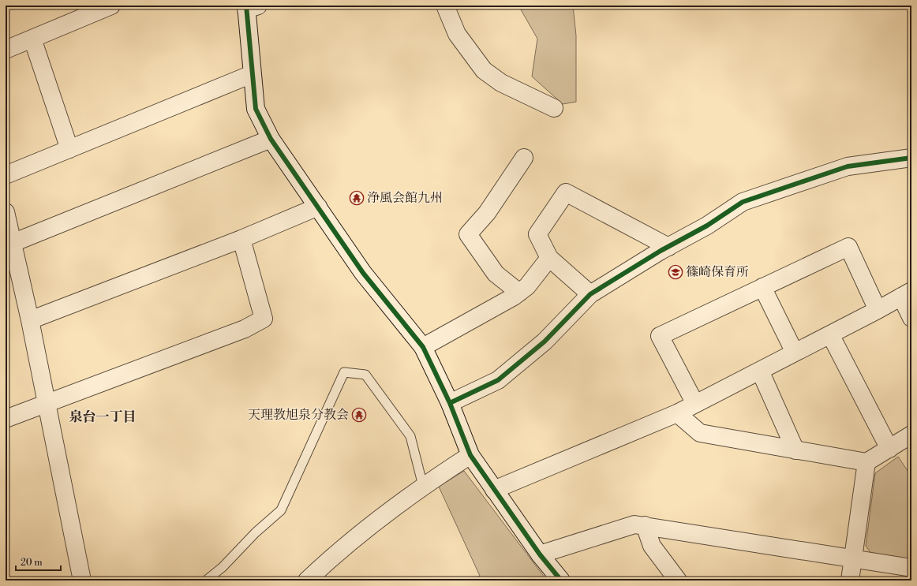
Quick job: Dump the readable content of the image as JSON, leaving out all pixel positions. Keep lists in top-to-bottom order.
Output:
{
  "districts": ["泉台一丁目"],
  "places": {
    "temple": ["浄風会館九州", "天理教旭泉分教会"],
    "school or university": ["篠崎保育所"]
  },
  "scale_bar": "20 m"
}
